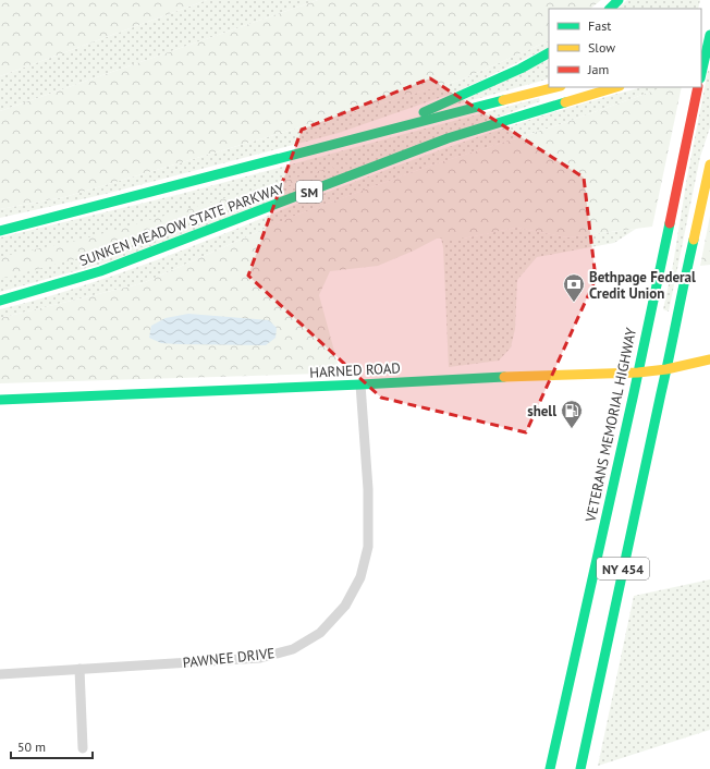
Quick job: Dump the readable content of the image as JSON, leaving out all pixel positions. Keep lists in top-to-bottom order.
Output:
{
  "streets": {
    "main road": [
      "SM",
      "SUNKEN MEADOW STATE PARKWAY",
      "HARNED ROAD",
      "VETERANS MEMORIAL HIGHWAY",
      "NY 454"
    ],
    "street": ["PAWNEE DRIVE"]
  },
  "crossings": [
    ["HARNED ROAD", "VETERANS MEMORIAL HIGHWAY"],
    ["HARNED ROAD", "NY 454"],
    ["HARNED ROAD", "PAWNEE DRIVE"]
  ],
  "places": {
    "bank": ["Bethpage Federal Credit Union"],
    "fuel station": ["shell"]
  },
  "legend": ["Fast", "Slow", "Jam"],
  "scale_bar": "50 m"
}
